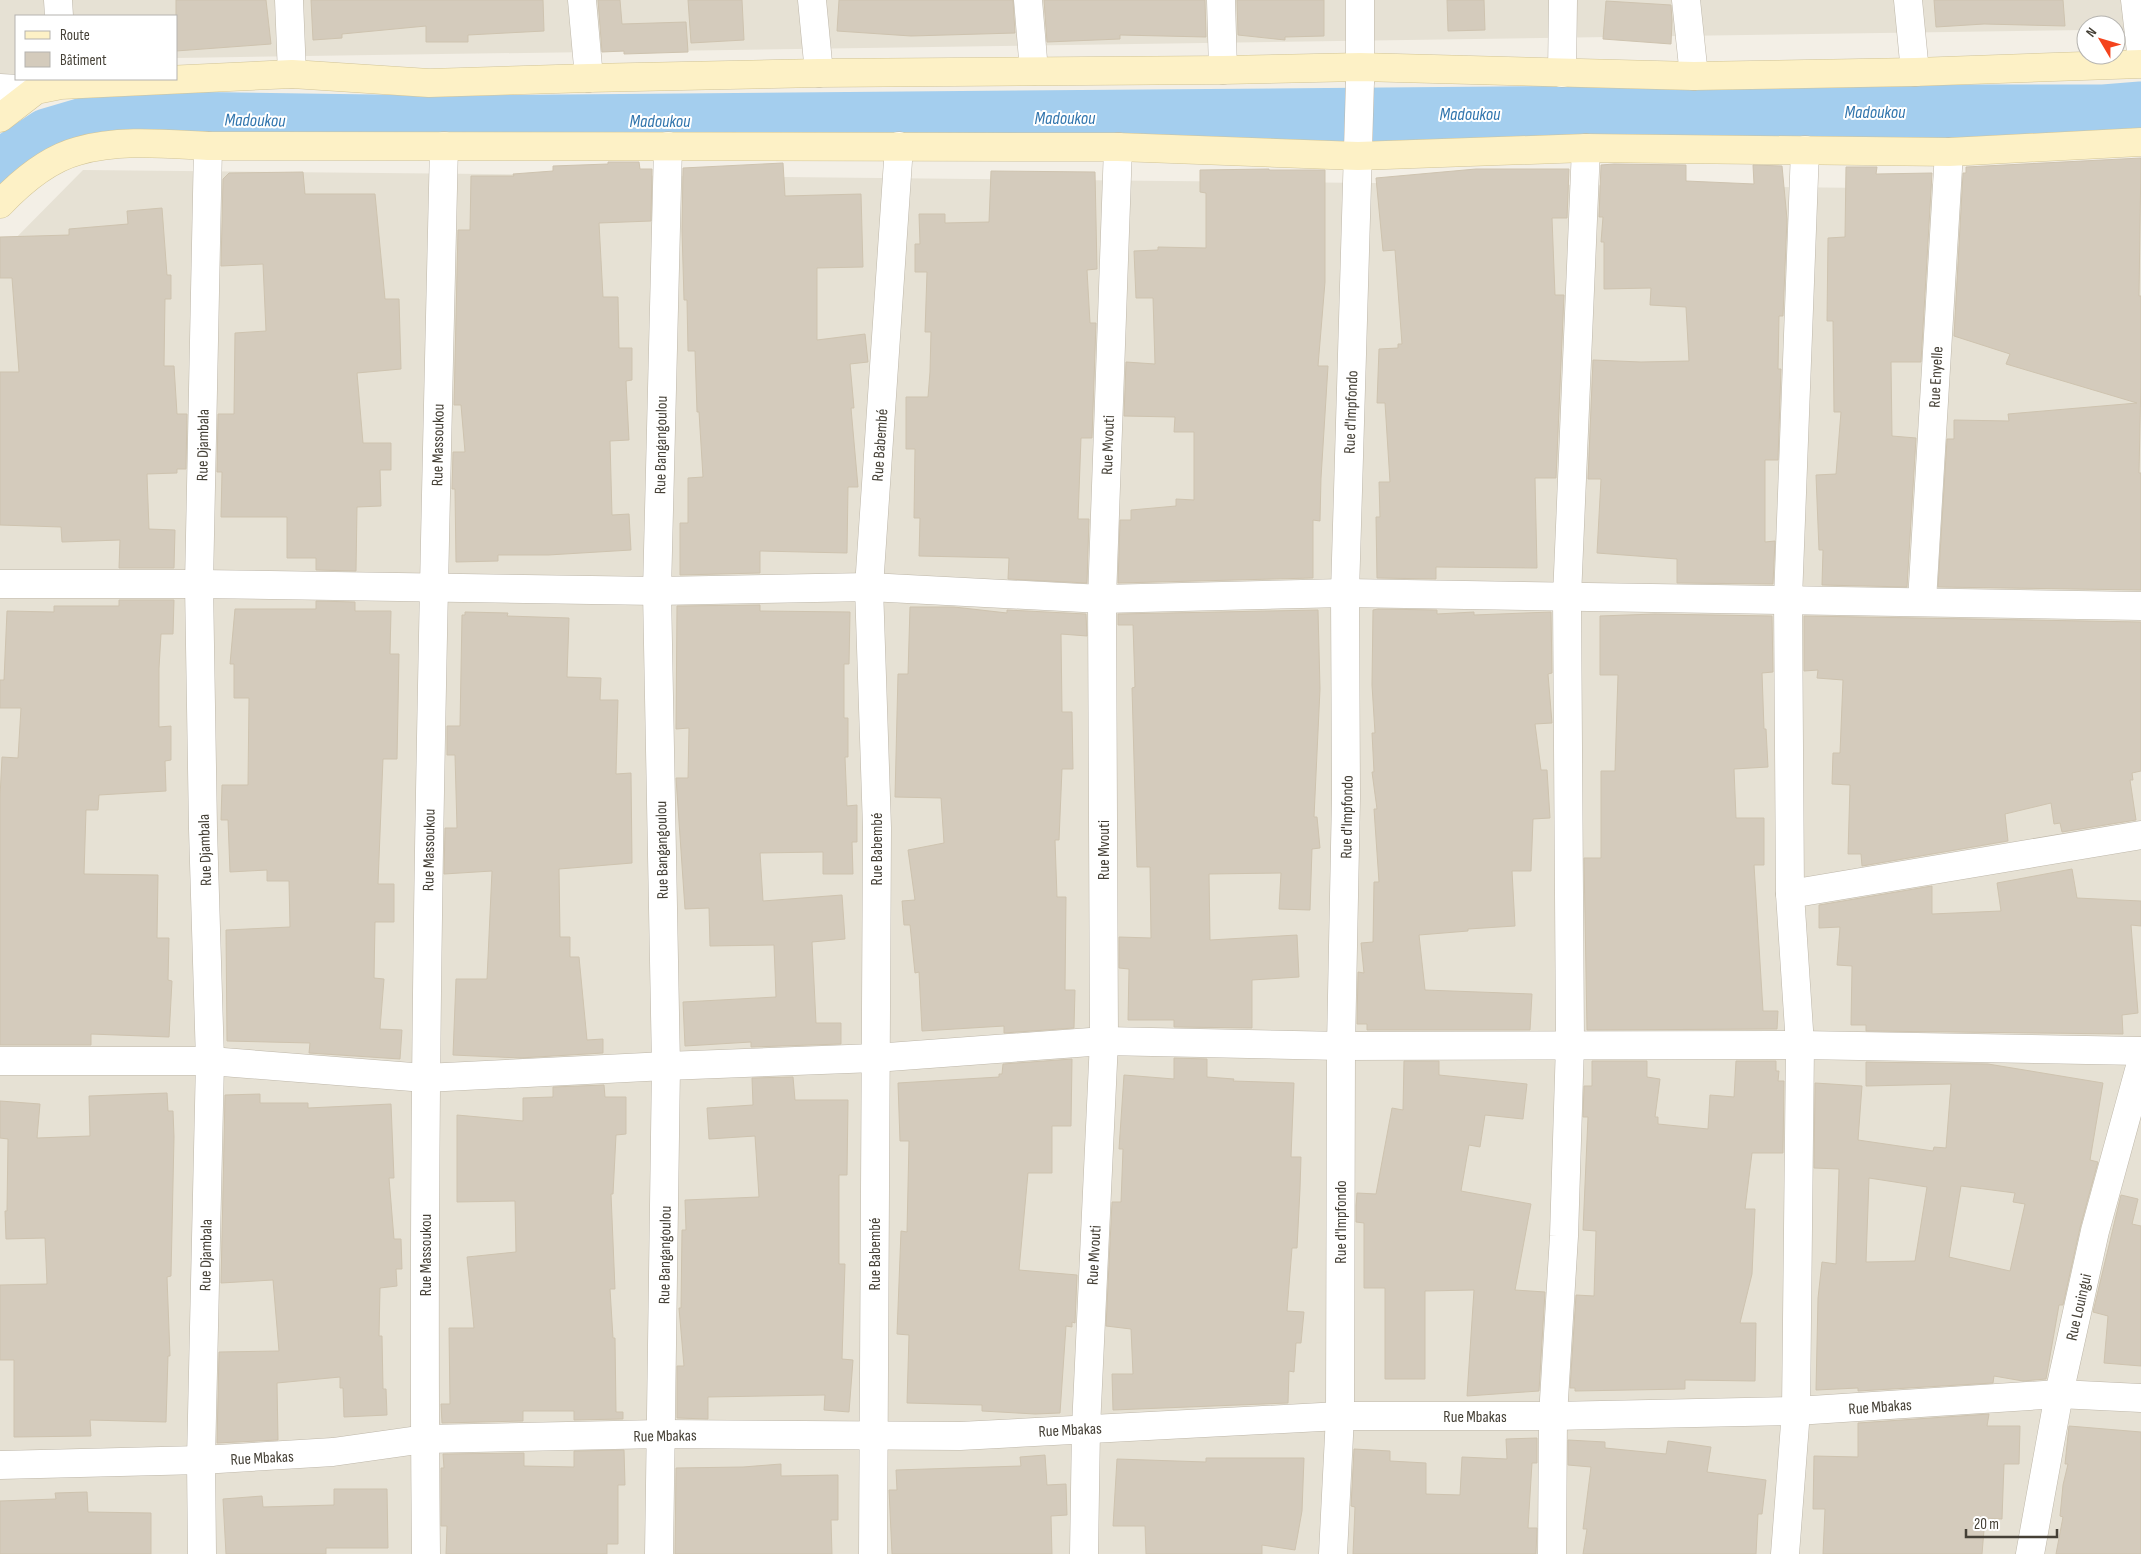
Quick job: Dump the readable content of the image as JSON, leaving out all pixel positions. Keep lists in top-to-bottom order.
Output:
{
  "streets": {
    "street": [
      "Rue Enyelle",
      "Rue d'Impfondo",
      "Rue Djambala",
      "Rue Massoukou",
      "Rue Bangangoulou",
      "Rue Babembé",
      "Rue Mvouti",
      "Rue Louingui",
      "Rue Mbakas"
    ]
  },
  "crossings": [
    ["Rue d'Impfondo", "Rue Mbakas"],
    ["Rue Djambala", "Rue Mbakas"],
    ["Rue Massoukou", "Rue Mbakas"],
    ["Rue Bangangoulou", "Rue Mbakas"],
    ["Rue Babembé", "Rue Mbakas"],
    ["Rue Mvouti", "Rue Mbakas"],
    ["Rue Louingui", "Rue Mbakas"]
  ],
  "water": ["Madoukou"],
  "legend": ["Route", "Bâtiment"],
  "scale_bar": "20 m",
  "north": "top left"
}
